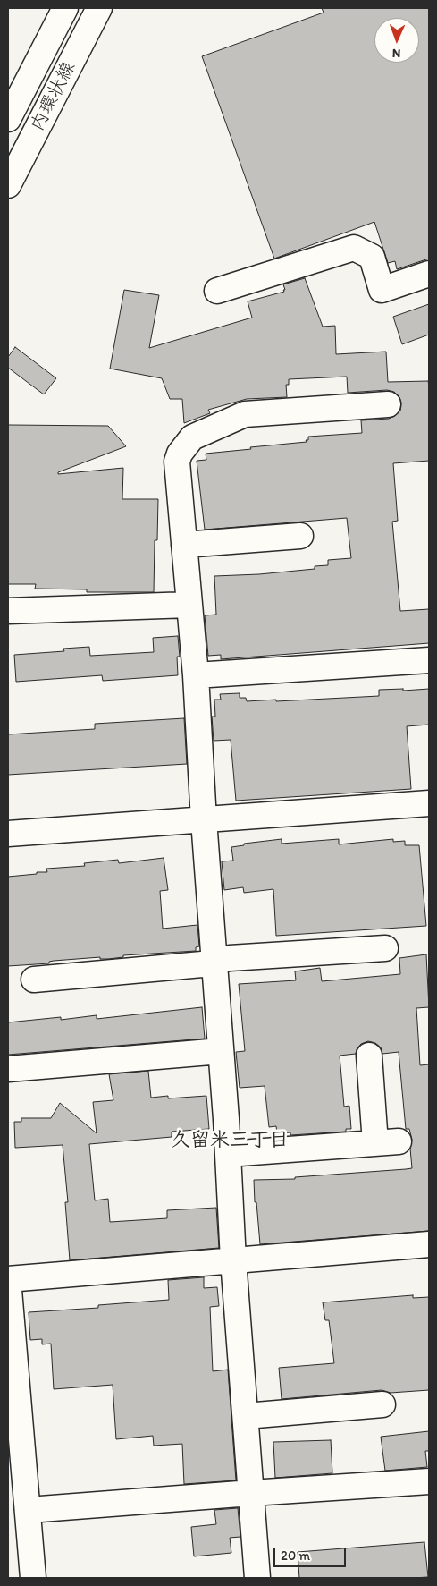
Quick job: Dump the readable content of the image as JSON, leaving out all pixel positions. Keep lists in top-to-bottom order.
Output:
{
  "streets": {
    "street": ["内環状線"]
  },
  "districts": ["久留米三丁目"],
  "scale_bar": "20 m",
  "north": "bottom"
}
